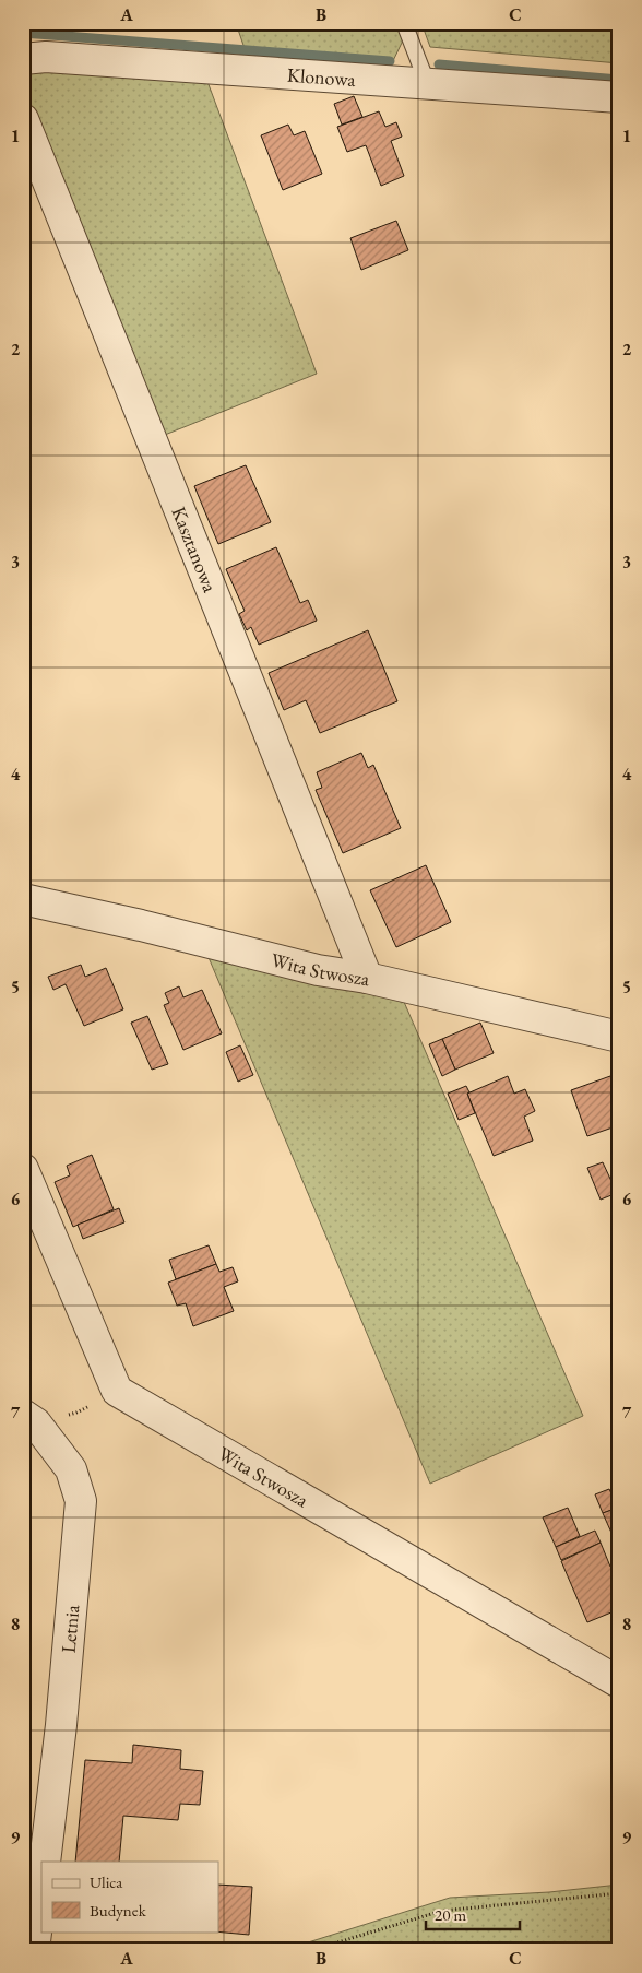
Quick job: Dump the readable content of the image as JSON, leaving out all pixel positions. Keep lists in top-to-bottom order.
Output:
{
  "streets": {
    "street": [
      "Klonowa",
      "Kasztanowa",
      "Wita Stwosza",
      "Letnia"
    ]
  },
  "crossings": [
    ["Kasztanowa", "Wita Stwosza"]
  ],
  "legend": ["Ulica", "Budynek"],
  "scale_bar": "20 m",
  "grid": {
    "columns": ["A", "B", "C"],
    "rows": [
      "1",
      "2",
      "3",
      "4",
      "5",
      "6",
      "7",
      "8",
      "9"
    ]
  }
}
